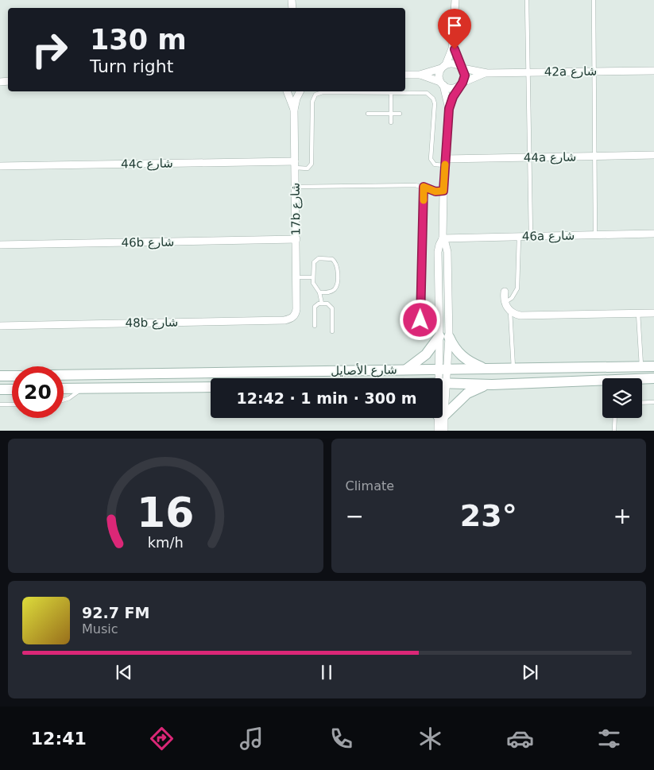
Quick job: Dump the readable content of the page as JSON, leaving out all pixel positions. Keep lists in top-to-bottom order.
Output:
{
  "streets": {
    "main road": ["شارع الأصايل"],
    "street": [
      "42a شارع",
      "44a شارع",
      "44c شارع",
      "17b شارع",
      "46a شارع",
      "46b شارع",
      "48b شارع"
    ]
  },
  "crossings": [
    ["44c شارع", "17b شارع"],
    ["17b شارع", "46b شارع"],
    ["17b شارع", "48b شارع"]
  ],
  "page": {
    "turn": ["130 m", "Turn right"],
    "limit": "20",
    "trip": "12:42 · 1 min · 300 m",
    "tile": "Climate",
    "heat": ["−", "23°", "+"],
    "song": ["92.7 FM", "Music"],
    "tabs": "12:41",
    "gauge": ["16", "km/h"]
  }
}
